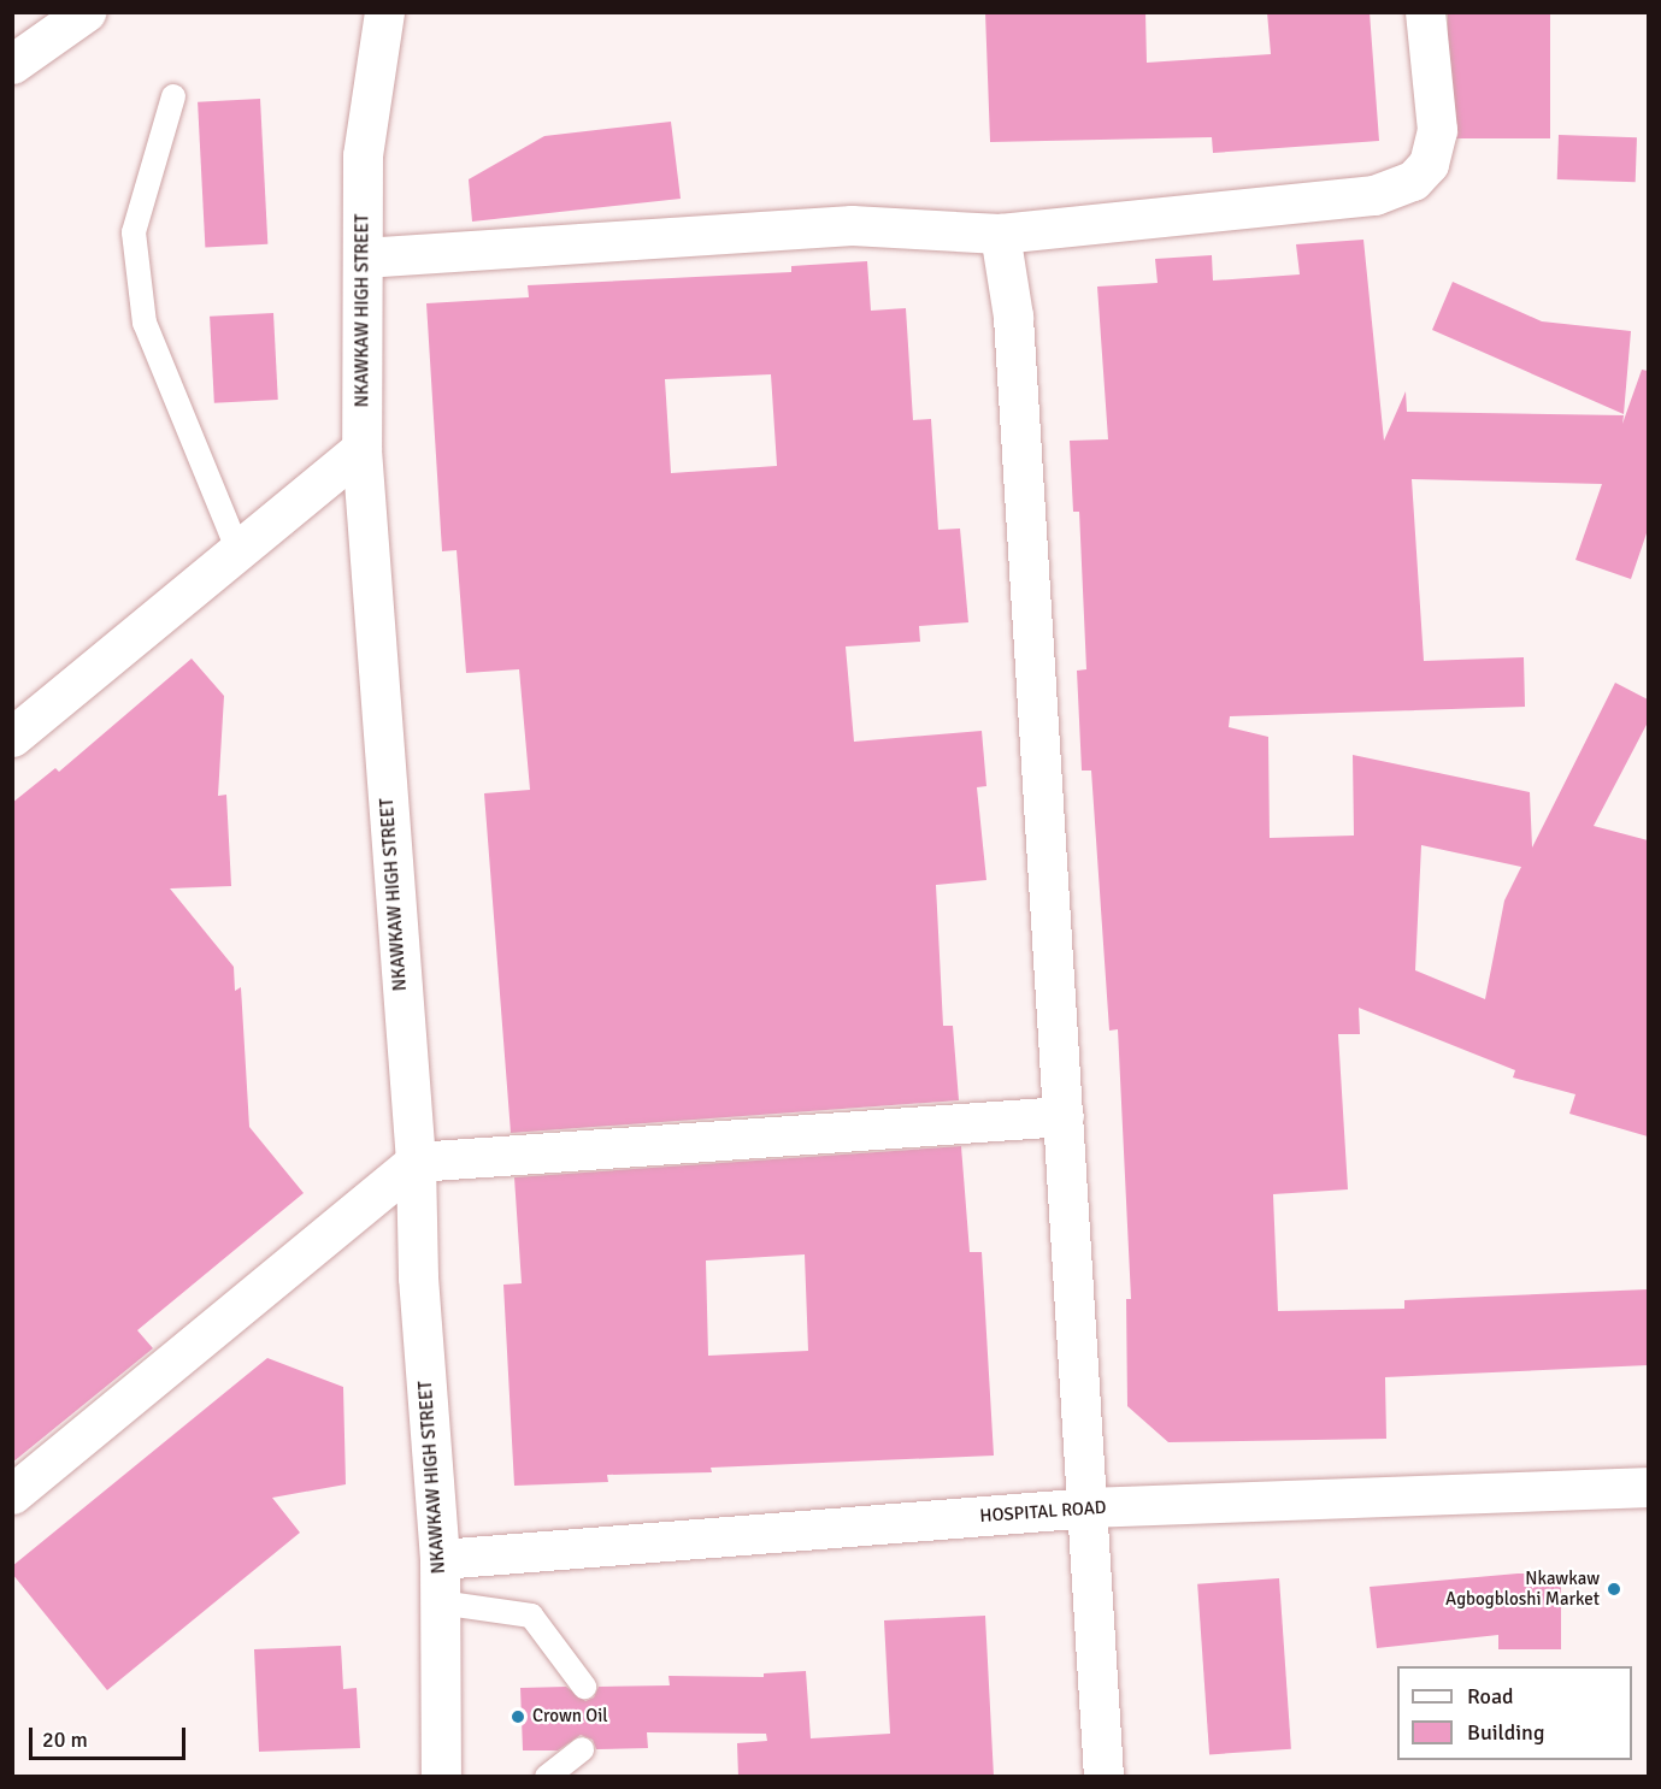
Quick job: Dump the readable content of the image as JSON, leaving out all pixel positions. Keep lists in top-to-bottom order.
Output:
{
  "streets": {
    "street": ["NKAWKAW HIGH STREET", "HOSPITAL ROAD"]
  },
  "crossings": [
    ["NKAWKAW HIGH STREET", "HOSPITAL ROAD"]
  ],
  "places": ["Nkawkaw Agbogbloshi Market", "Crown Oil"],
  "legend": ["Road", "Building"],
  "scale_bar": "20 m"
}
